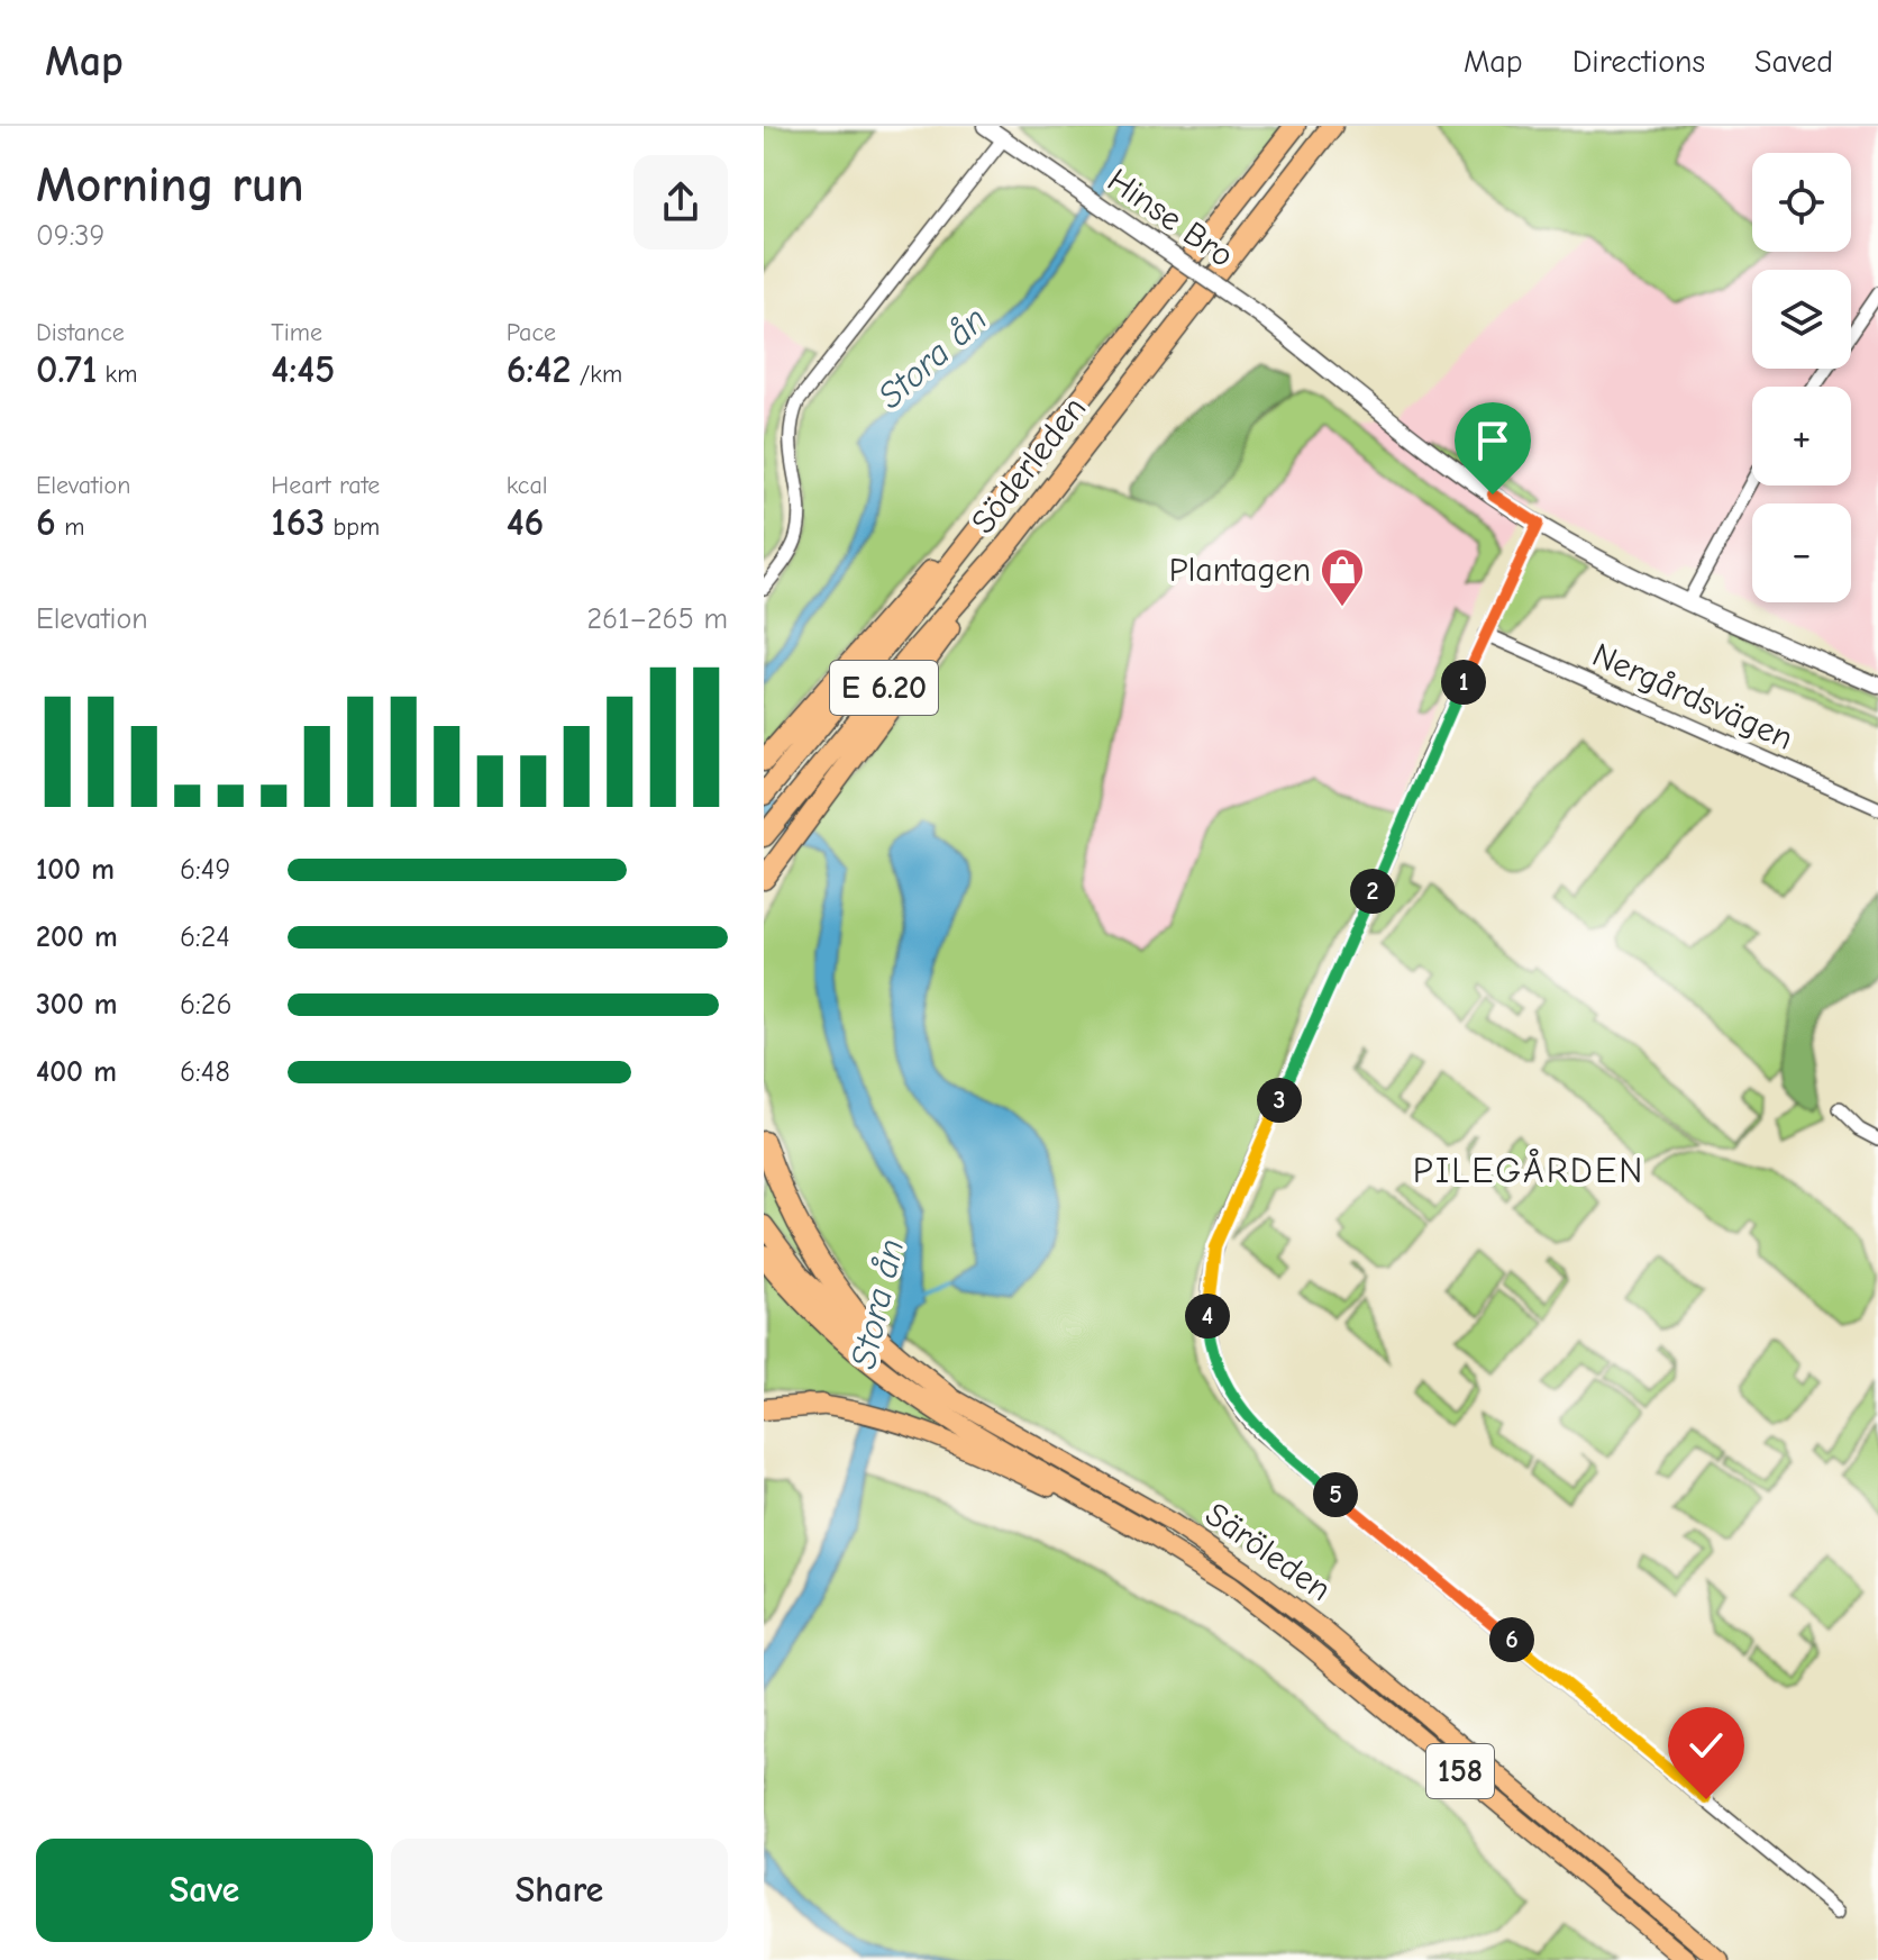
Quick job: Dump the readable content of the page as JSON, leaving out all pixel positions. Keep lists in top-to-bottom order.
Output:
{
  "streets": {
    "highway": ["Söderleden", "E 6.20"],
    "main road": ["Säröleden", "158"],
    "street": ["Hinse Bro", "Nergårdsvägen"]
  },
  "districts": ["PILEGÅRDEN"],
  "water": ["Stora ån"],
  "places": {
    "shop": ["Plantagen"]
  },
  "page": {
    "header": "Map",
    "nav": ["Map", "Directions", "Saved"],
    "heading": ["Morning run", "09:39"],
    "map_buttons": ["+", "−"],
    "stats": [
      ["Distance", "0.71 km"],
      ["Time", "4:45"],
      ["Pace", "6:42 /km"],
      ["Elevation", "6 m"],
      ["Heart rate", "163 bpm"],
      ["kcal", "46"]
    ],
    "chart": ["Elevation", "261–265 m"],
    "pins": [
      "1",
      "2",
      "3",
      "4",
      "5",
      "6"
    ],
    "list": [
      {
        "name": "100 m",
        "note": "6:49"
      },
      {
        "name": "200 m",
        "note": "6:24"
      },
      {
        "name": "300 m",
        "note": "6:26"
      },
      {
        "name": "400 m",
        "note": "6:48"
      }
    ],
    "buttons": ["Save", "Share"]
  }
}
